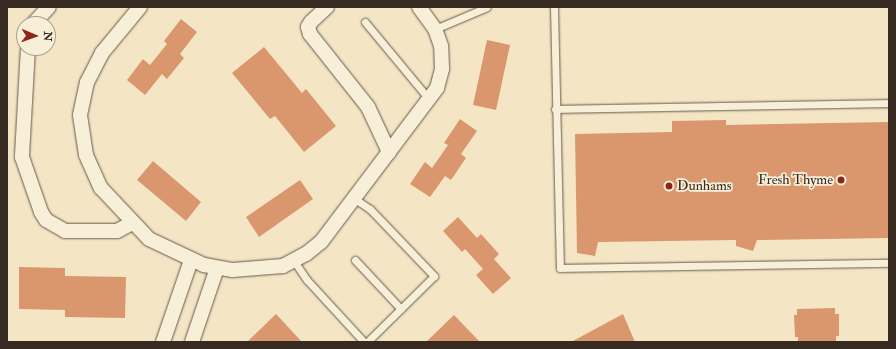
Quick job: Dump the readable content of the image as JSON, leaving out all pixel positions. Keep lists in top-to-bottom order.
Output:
{
  "places": ["Fresh Thyme", "Dunhams"],
  "north": "right"
}
